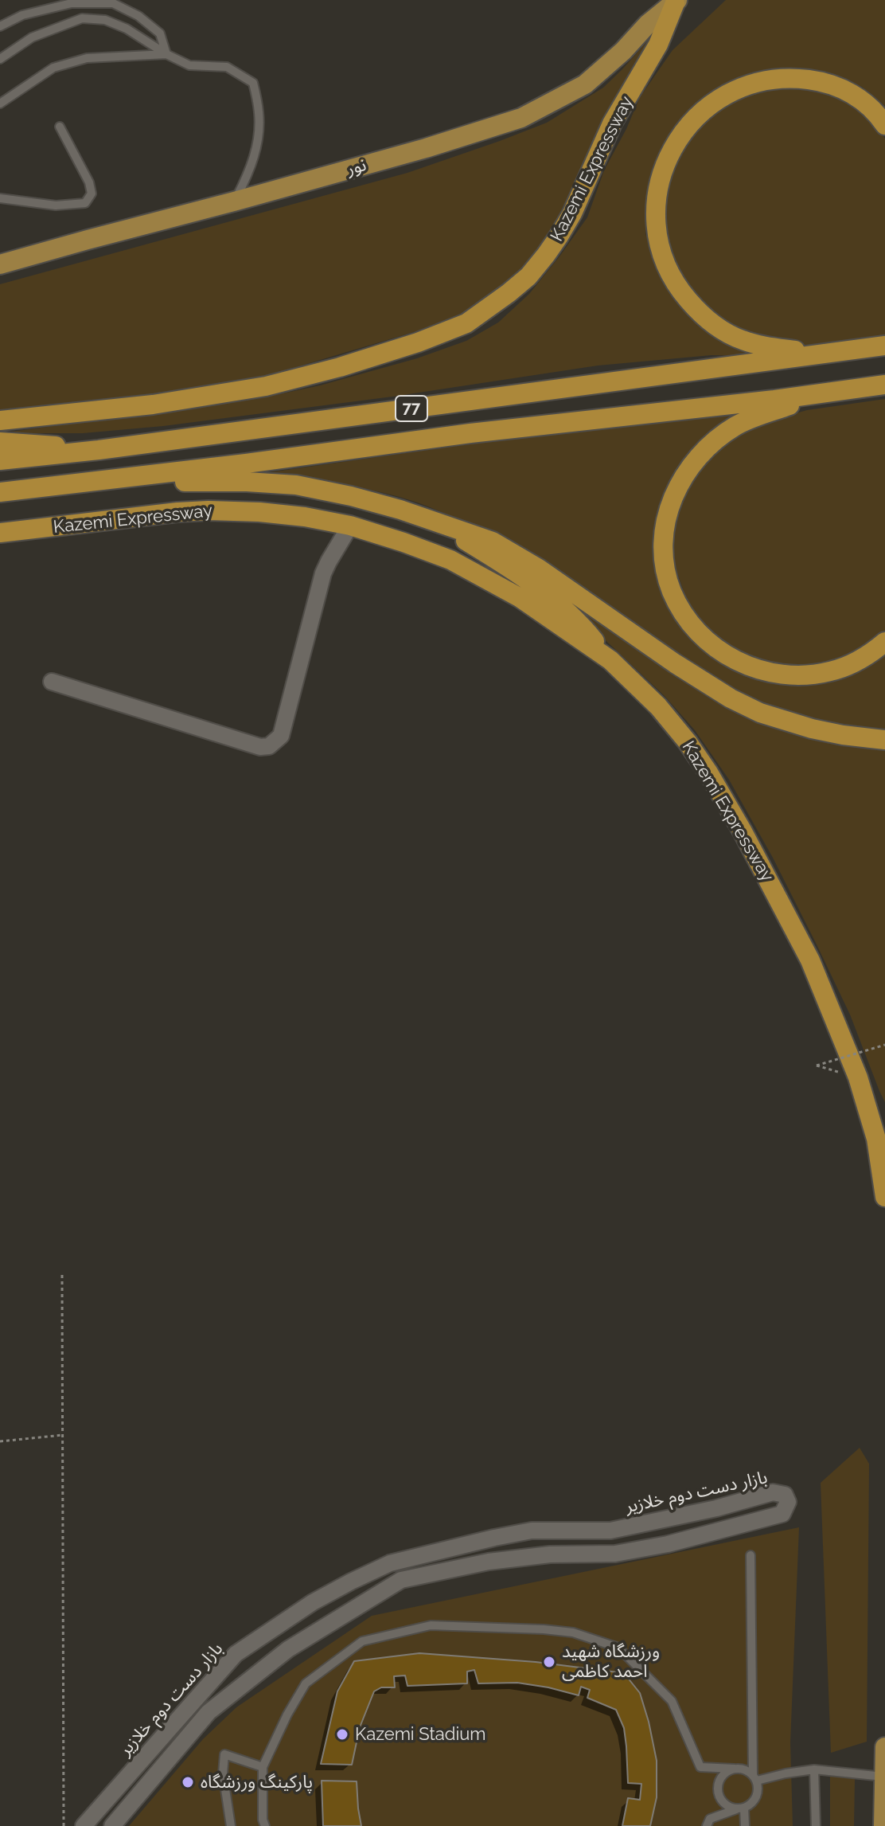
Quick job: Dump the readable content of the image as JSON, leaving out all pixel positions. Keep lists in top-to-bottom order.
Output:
{
  "streets": {
    "highway": ["Kazemi Expressway", "77"],
    "main road": ["نور"],
    "street": ["بازار دست دوم خلازیر"]
  },
  "crossings": [
    ["نور", "Kazemi Expressway"]
  ],
  "places": ["ورزشگاه شهید احمد کاظمی", "Kazemi Stadium", "پارکینگ ورزشگاه"]
}
